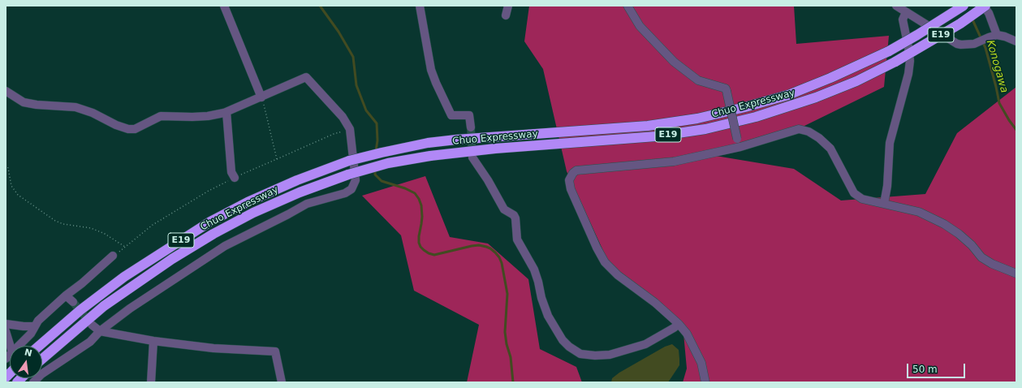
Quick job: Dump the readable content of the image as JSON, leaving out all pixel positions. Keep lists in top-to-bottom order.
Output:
{
  "streets": {
    "highway": ["E19", "Chuo Expressway"]
  },
  "water": ["Konogawa"],
  "scale_bar": "50 m",
  "north": "top"
}
